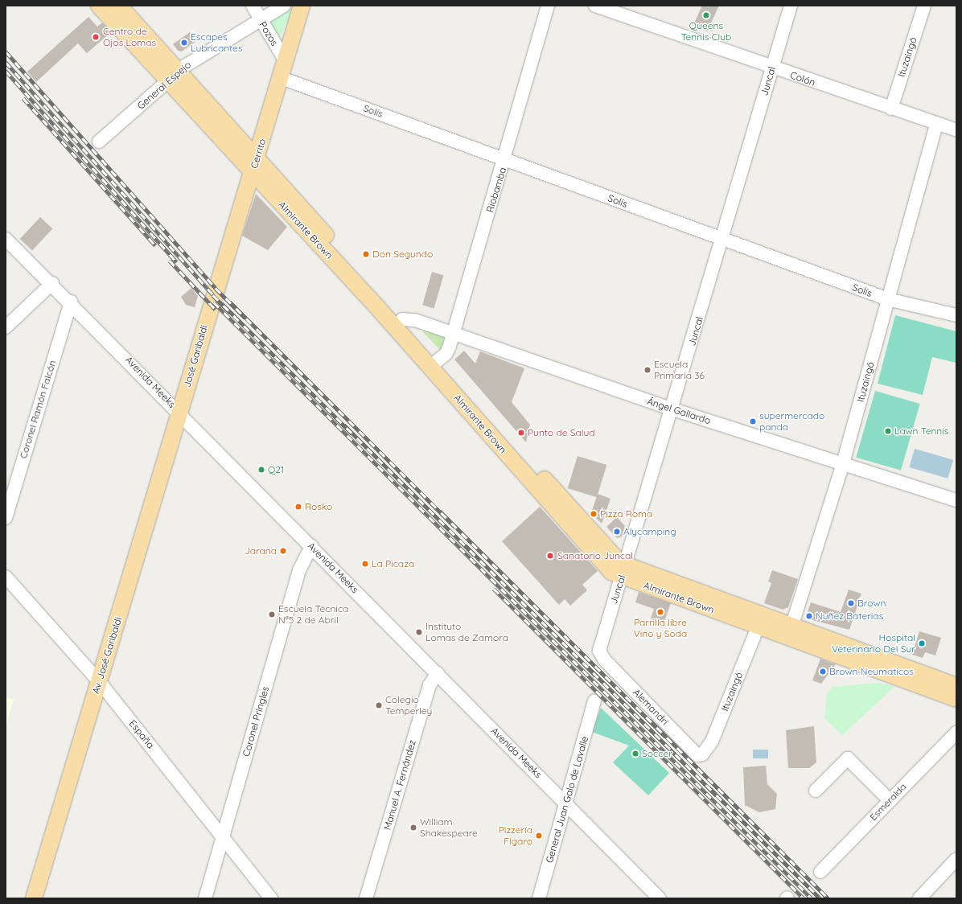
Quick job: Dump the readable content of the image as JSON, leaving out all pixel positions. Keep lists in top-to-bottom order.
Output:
{
  "streets": {
    "main road": [
      "Cerrito",
      "Almirante Brown",
      "José Garibaldi",
      "Av. José Garibaldi"
    ],
    "street": [
      "Pozos",
      "Ituzaingó",
      "Colón",
      "Juncal",
      "General Espejo",
      "Solís",
      "Riobamba",
      "Avenida Meeks",
      "Coronel Ramón Falcón",
      "Ángel Gallardo",
      "Alemandri",
      "Coronel Pringles",
      "España",
      "Manuel A. Fernández",
      "General Juan Galo de Lavalle",
      "Esmeralda"
    ]
  },
  "crossings": [
    ["Pozos", "General Espejo"],
    ["Pozos", "Cerrito"],
    ["Ituzaingó", "Colón"],
    ["Ituzaingó", "Solís"],
    ["Ituzaingó", "Almirante Brown"],
    ["Ituzaingó", "Ángel Gallardo"],
    ["Ituzaingó", "Alemandri"],
    ["Colón", "Juncal"],
    ["Juncal", "Solís"],
    ["Juncal", "Almirante Brown"],
    ["Juncal", "Ángel Gallardo"],
    ["Juncal", "Alemandri"],
    ["General Espejo", "Almirante Brown"],
    ["Solís", "Cerrito"],
    ["Solís", "Riobamba"],
    ["Cerrito", "Almirante Brown"],
    ["Cerrito", "José Garibaldi"],
    ["Riobamba", "Almirante Brown"],
    ["Riobamba", "Ángel Gallardo"],
    ["Almirante Brown", "Ángel Gallardo"],
    ["José Garibaldi", "Avenida Meeks"],
    ["José Garibaldi", "Av. José Garibaldi"],
    ["Avenida Meeks", "Coronel Ramón Falcón"],
    ["Avenida Meeks", "Av. José Garibaldi"],
    ["Avenida Meeks", "Coronel Pringles"],
    ["Avenida Meeks", "Manuel A. Fernández"],
    ["Avenida Meeks", "General Juan Galo de Lavalle"],
    ["Av. José Garibaldi", "España"],
    ["Coronel Pringles", "España"]
  ],
  "places": [
    "Queens Tennis Club",
    "Centro de Ojos Lomas",
    "Escapes Lubricantes",
    "Don Segundo",
    "Escuela Primaria 36",
    "supermercado panda",
    "Lawn Tennis",
    "Punto de Salud",
    "Q21",
    "Rosko",
    "Pizza Roma",
    "Alycamping",
    "Jarana",
    "Sanatorio Juncal",
    "La Picaza",
    "Brown",
    "Parrilla libre Vino y Soda",
    "Escuela Técnica N°5 2 de Abril",
    "Nuñez Baterias",
    "Instituto Lomas de Zamora",
    "Hospital Veterinario Del Sur",
    "Brown Neumaticos",
    "Colegio Temperley",
    "Soccer",
    "William Shakespeare",
    "Pizzería Fígaro"
  ]
}
